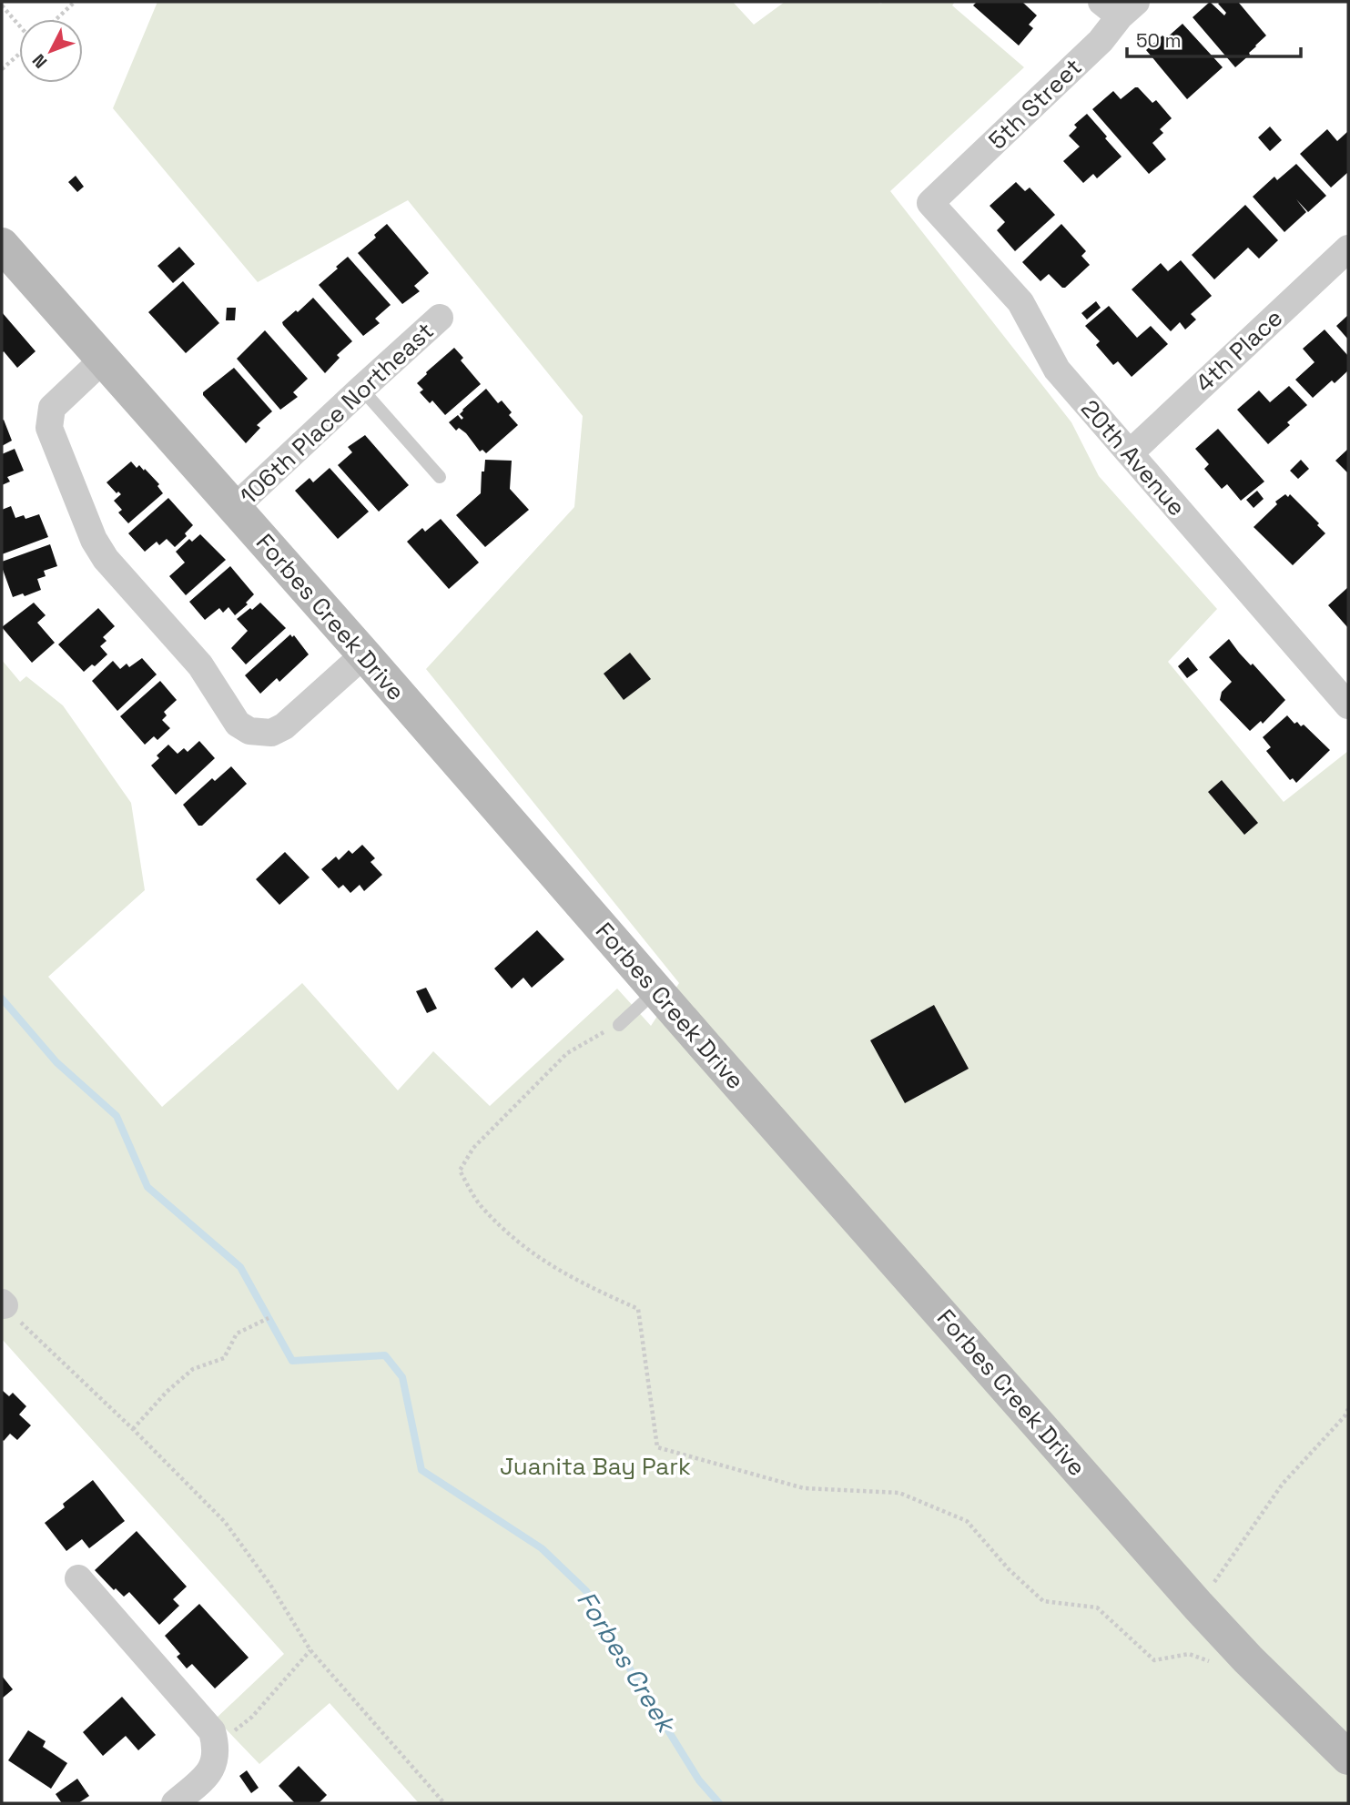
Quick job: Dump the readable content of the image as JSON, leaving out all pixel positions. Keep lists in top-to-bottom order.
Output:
{
  "streets": {
    "street": [
      "5th Street",
      "4th Place",
      "106th Place Northeast",
      "20th Avenue",
      "Forbes Creek Drive"
    ]
  },
  "crossings": [
    ["5th Street", "20th Avenue"],
    ["4th Place", "20th Avenue"],
    ["106th Place Northeast", "Forbes Creek Drive"]
  ],
  "water": ["Forbes Creek"],
  "parks": ["Juanita Bay Park"],
  "scale_bar": "50 m",
  "north": "bottom left"
}
